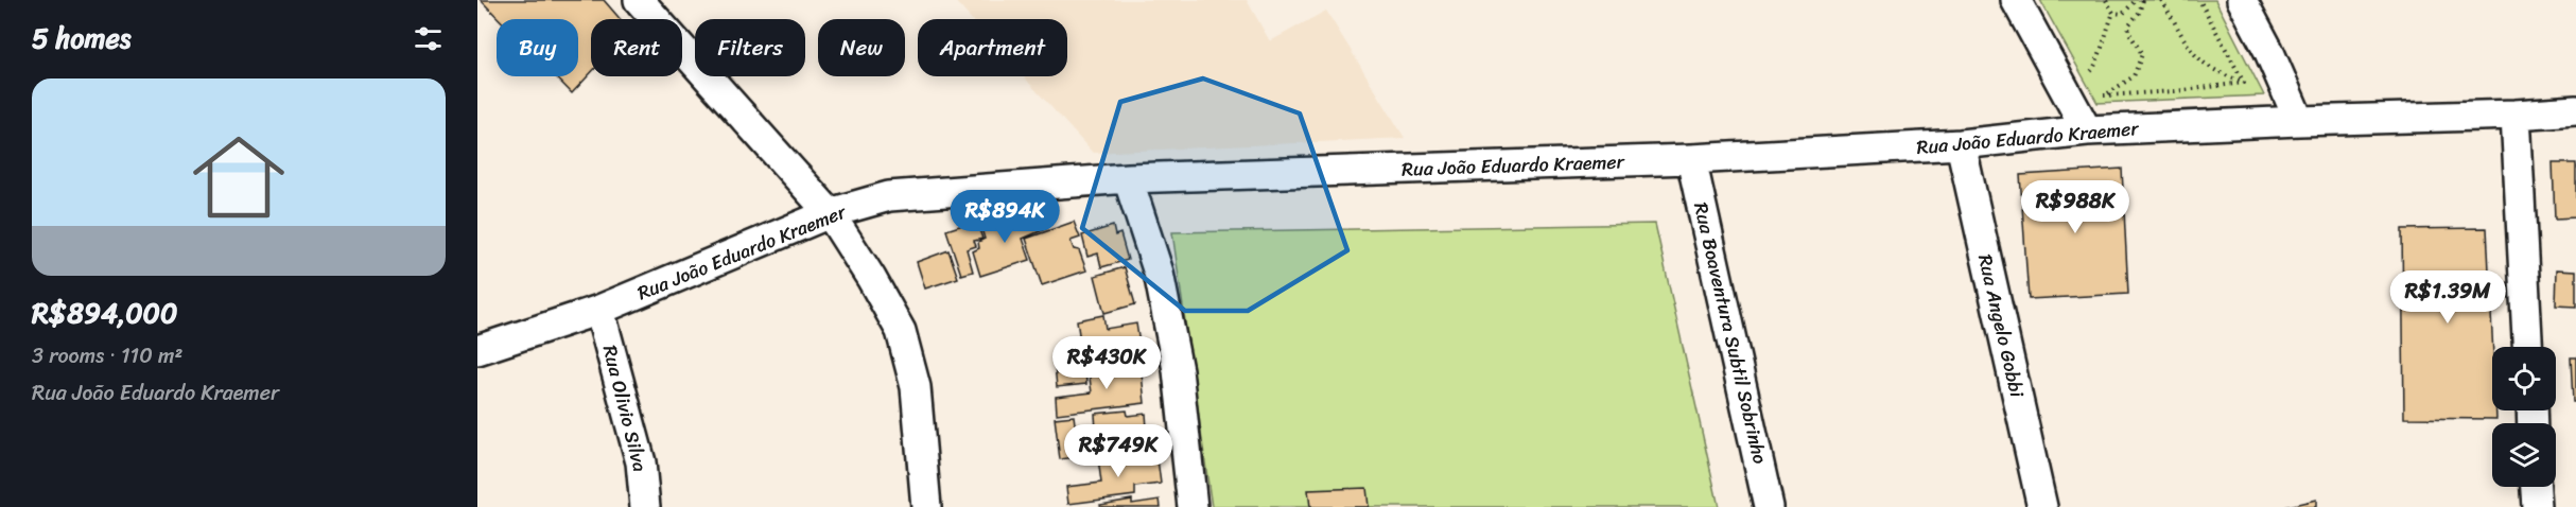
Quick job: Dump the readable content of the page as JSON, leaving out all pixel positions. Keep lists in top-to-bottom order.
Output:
{
  "streets": {
    "street": [
      "Rua João Eduardo Kraemer",
      "Rua Angelo Gobbi",
      "Rua Boaventura Subtil Sobrinho",
      "Rua Olivio Silva"
    ]
  },
  "crossings": [
    ["Rua João Eduardo Kraemer", "Rua Angelo Gobbi"],
    ["Rua João Eduardo Kraemer", "Rua Boaventura Subtil Sobrinho"],
    ["Rua João Eduardo Kraemer", "Rua Olivio Silva"]
  ],
  "page": {
    "heading": "5 homes",
    "chip": [
      "Buy",
      "Rent",
      "Filters",
      "New",
      "Apartment"
    ],
    "list": [
      {
        "name": "R$894,000",
        "note": "3 rooms · 110 m² · Rua João Eduardo Kraemer"
      }
    ],
    "price": [
      "R$988K",
      "R$894K",
      "R$1.39M",
      "R$430K",
      "R$749K"
    ]
  }
}
